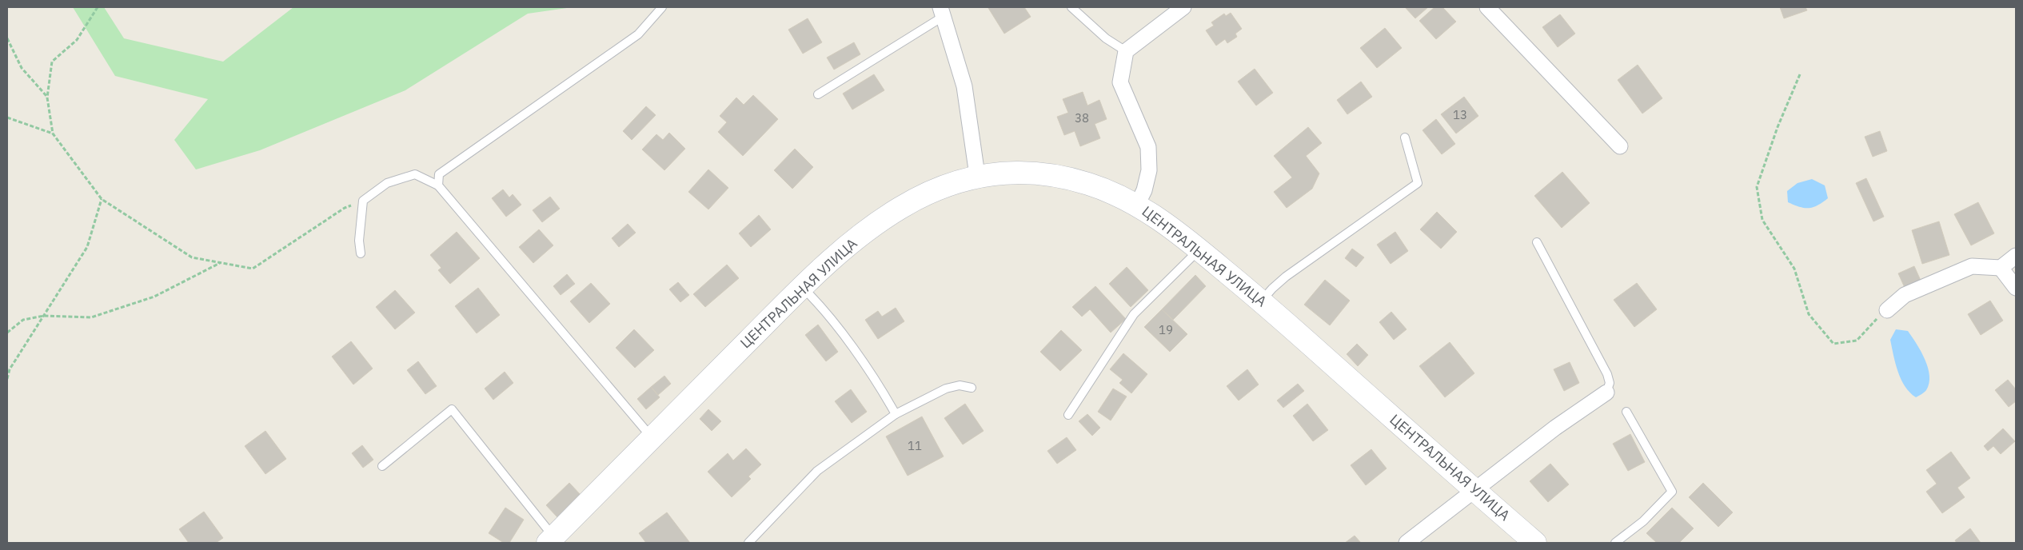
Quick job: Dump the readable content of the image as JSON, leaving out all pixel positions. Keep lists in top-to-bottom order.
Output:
{
  "streets": {
    "street": ["ЦЕНТРАЛЬНАЯ УЛИЦА"]
  },
  "house_numbers": [
    "13",
    "38",
    "19",
    "11"
  ]
}
